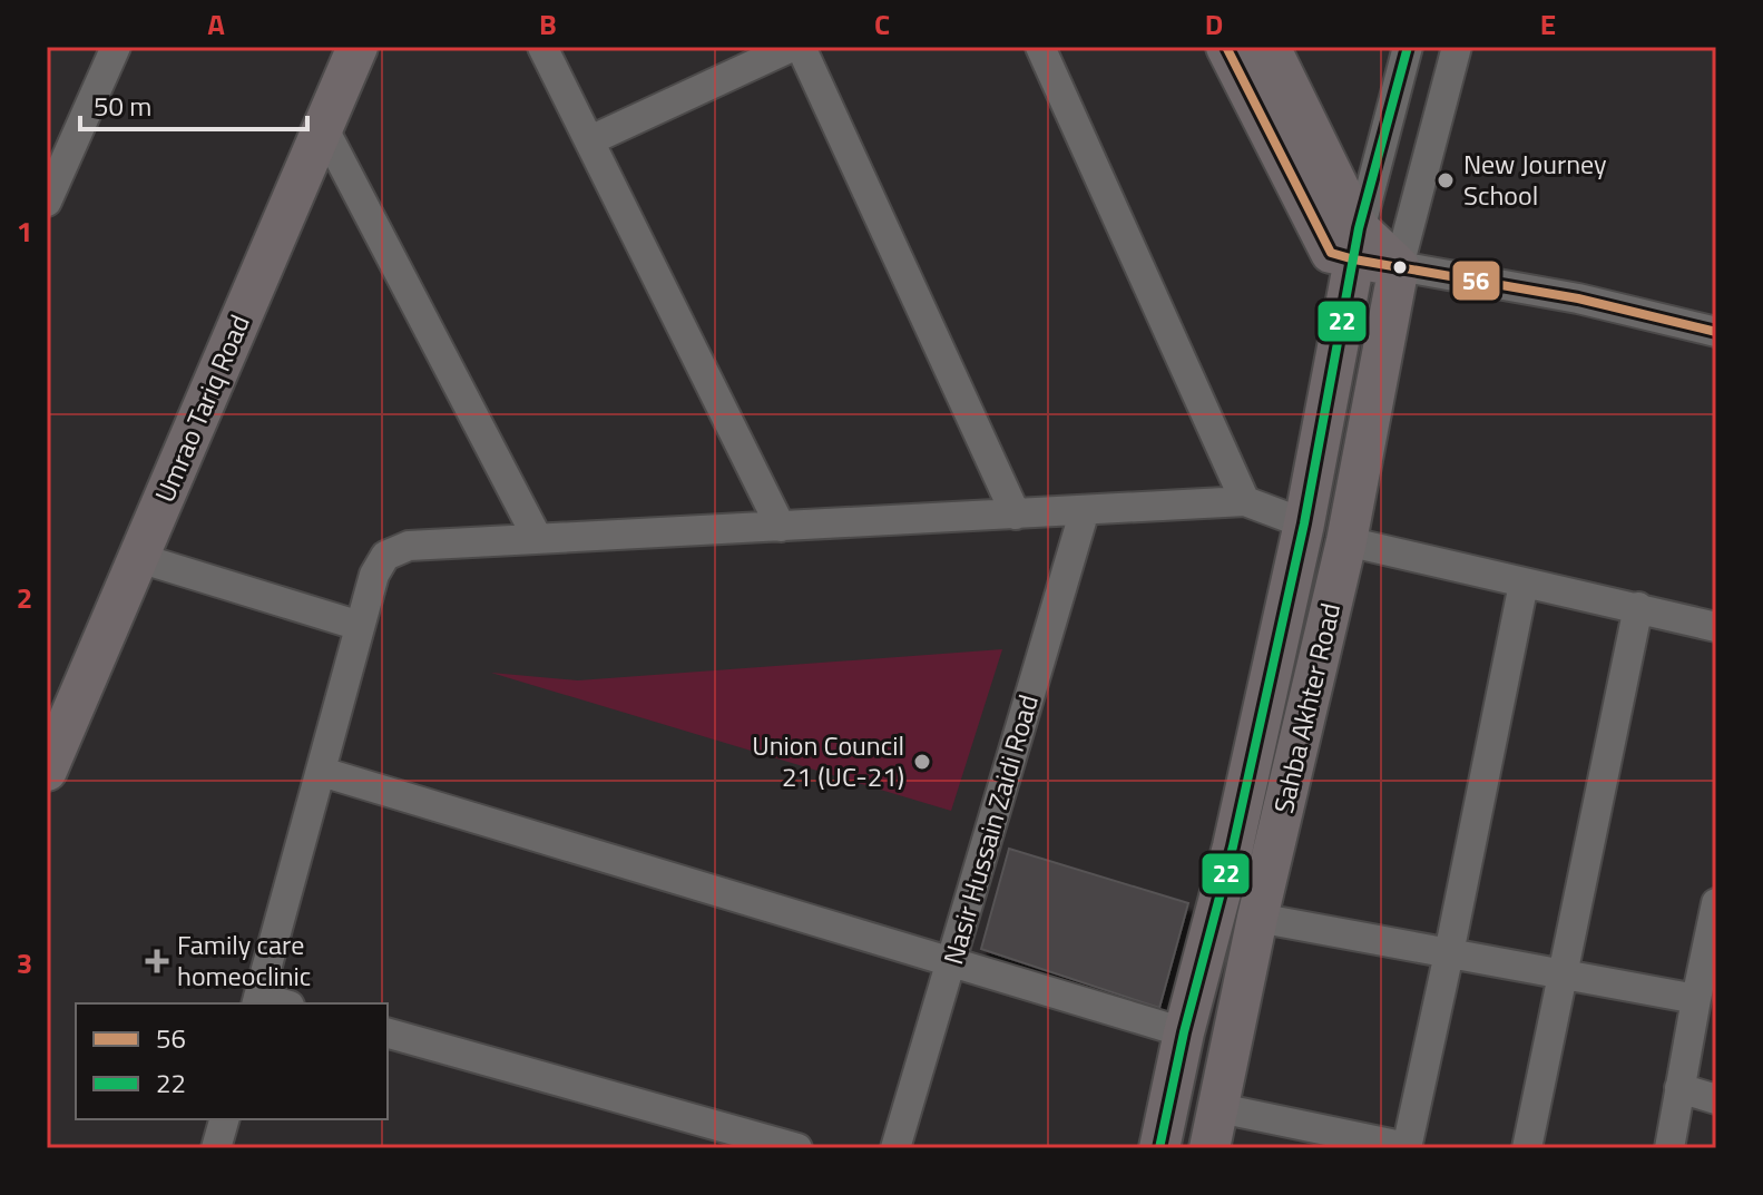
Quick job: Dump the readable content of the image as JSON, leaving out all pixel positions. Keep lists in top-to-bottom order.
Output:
{
  "streets": {
    "main road": ["Umrao Tariq Road", "Sahba Akhter Road"],
    "street": ["Nasir Hussain Zaidi Road"]
  },
  "places": {
    "other": ["New Journey School", "Union Council 21 (UC-21)"],
    "health": ["Family care homeoclinic"]
  },
  "lines": ["transit line 56", "transit line 22"],
  "legend": ["56", "22"],
  "scale_bar": "50 m",
  "grid": {
    "columns": [
      "A",
      "B",
      "C",
      "D",
      "E"
    ],
    "rows": ["1", "2", "3"]
  }
}
